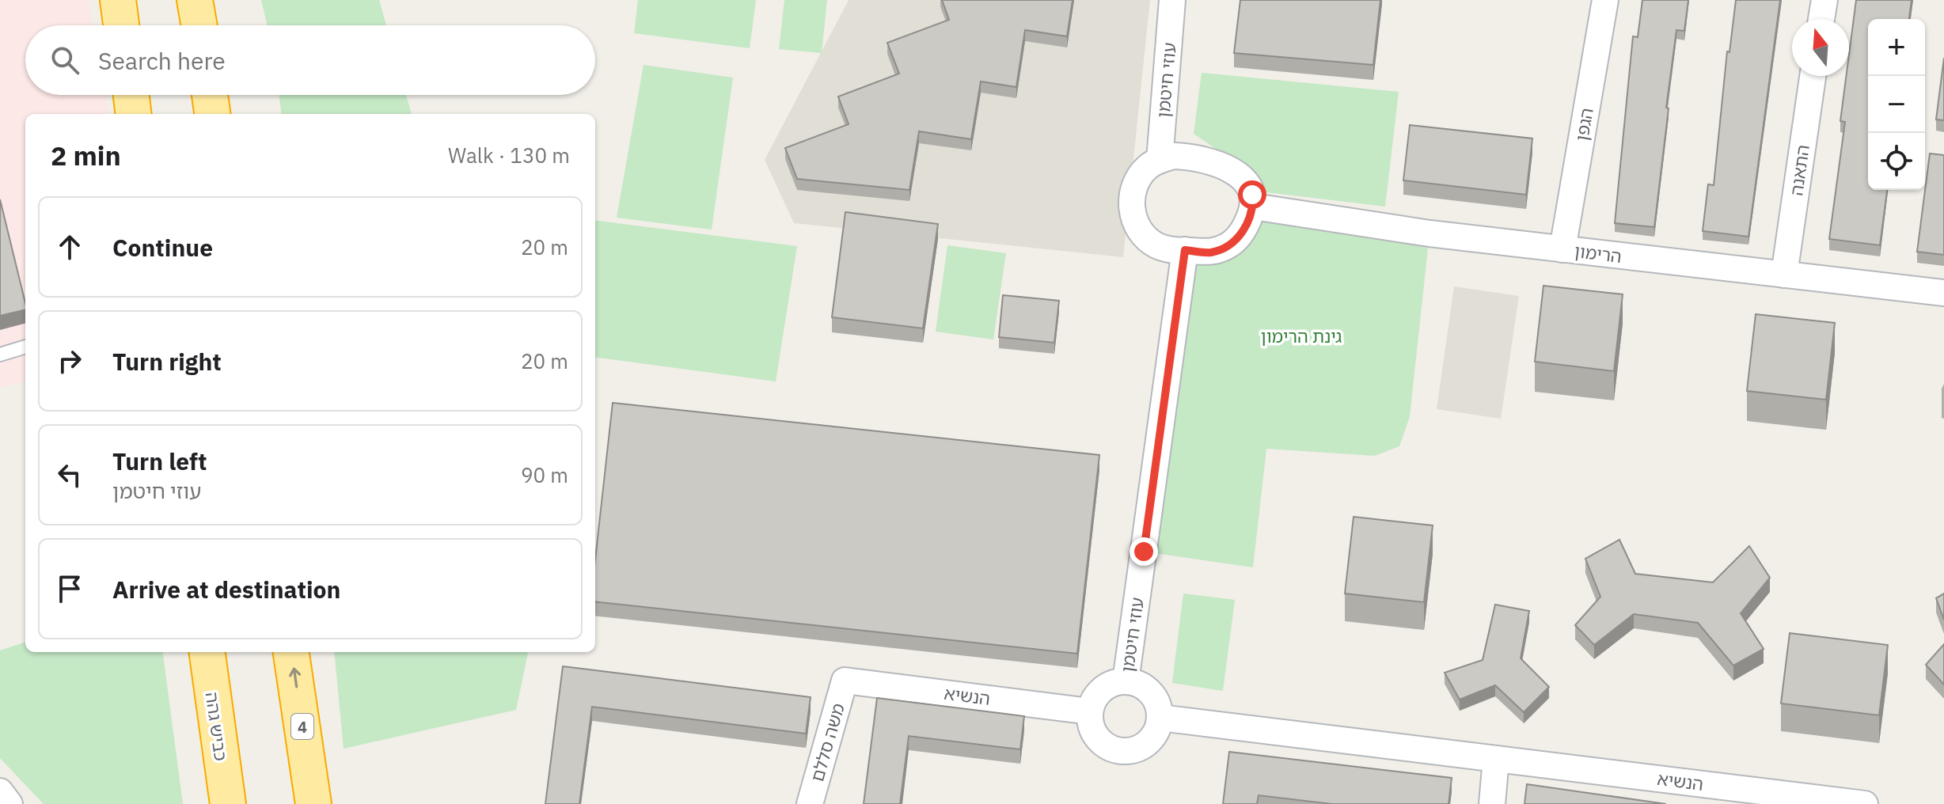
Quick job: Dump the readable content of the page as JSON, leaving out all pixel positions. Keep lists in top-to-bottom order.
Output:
{
  "streets": {
    "highway": ["כביש גהה", "4"],
    "street": [
      "עוזי חיטמן",
      "הגפן",
      "התאנה",
      "הרימון",
      "הנשיא",
      "משה סללם"
    ]
  },
  "crossings": [
    ["עוזי חיטמן", "הרימון"],
    ["עוזי חיטמן", "הנשיא"],
    ["הגפן", "הרימון"],
    ["התאנה", "הרימון"],
    ["הנשיא", "משה סללם"]
  ],
  "parks": ["גינת הרימון"],
  "north": "top",
  "page": {
    "map_buttons": ["+", "−"],
    "search": "Search here",
    "heading": ["2 min", "Walk · 130 m"],
    "list": [
      ["Continue", "20 m"],
      ["Turn right", "20 m"],
      ["Turn left", "עוזי חיטמן", "90 m"],
      "Arrive at destination"
    ]
  }
}
